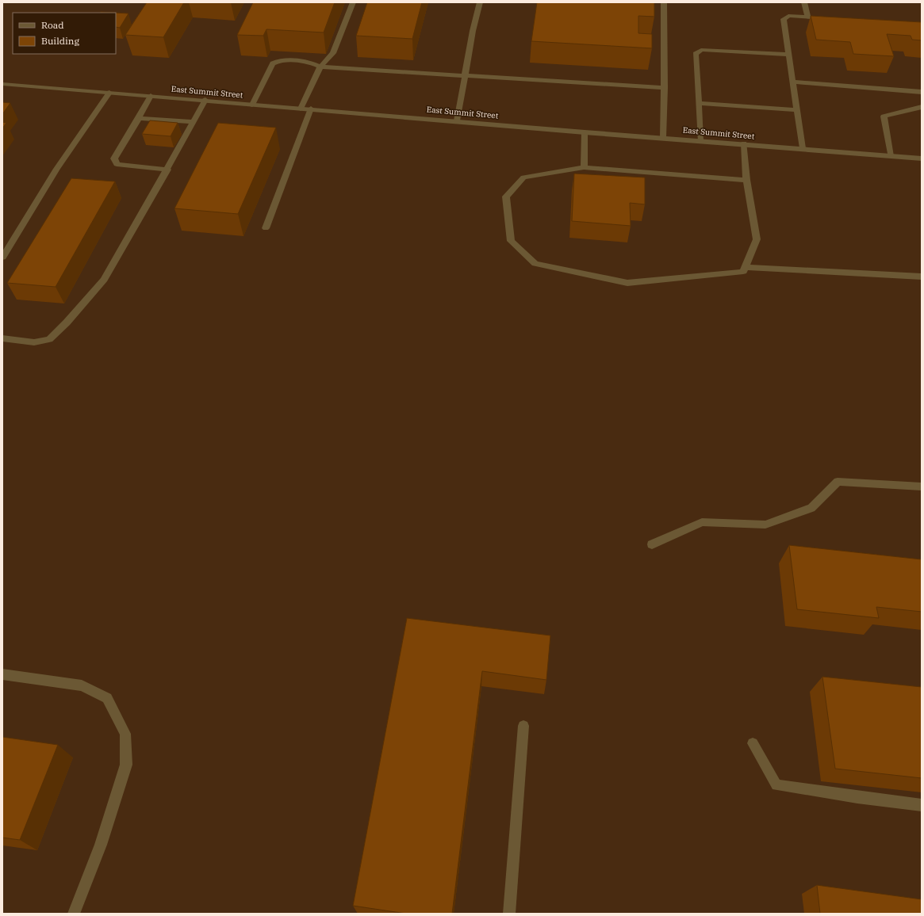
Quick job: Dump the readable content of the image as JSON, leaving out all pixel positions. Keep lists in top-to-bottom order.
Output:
{
  "streets": {
    "street": ["East Summit Street"]
  },
  "legend": ["Road", "Building"]
}
